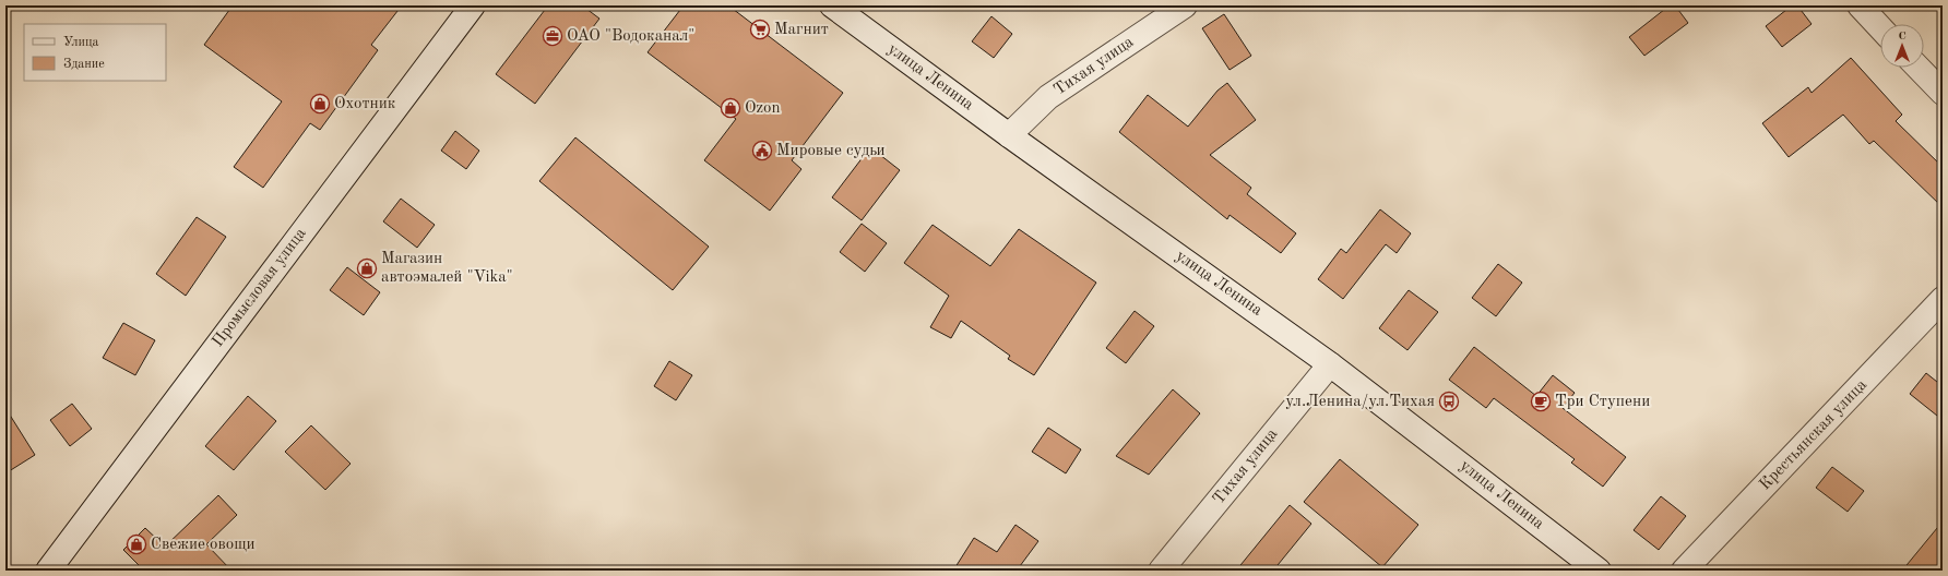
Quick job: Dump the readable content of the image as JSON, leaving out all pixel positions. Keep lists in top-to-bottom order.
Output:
{
  "streets": {
    "street": [
      "Тихая улица",
      "улица Ленина",
      "Промысловая улица",
      "Крестьянская улица"
    ]
  },
  "crossings": [
    ["Тихая улица", "улица Ленина"]
  ],
  "places": {
    "supermarket": ["Магнит"],
    "office": ["ОАО \"Водоканал\""],
    "shop": [
      "Охотник",
      "Ozon",
      "Магазин автоэмалей \"Vika\"",
      "Свежие овощи"
    ],
    "public building": ["Мировые судьи"],
    "bus stop": ["ул.Ленина/ул.Тихая"],
    "cafe": ["Три Ступени"]
  },
  "legend": ["Улица", "Здание"],
  "north": "top"
}
